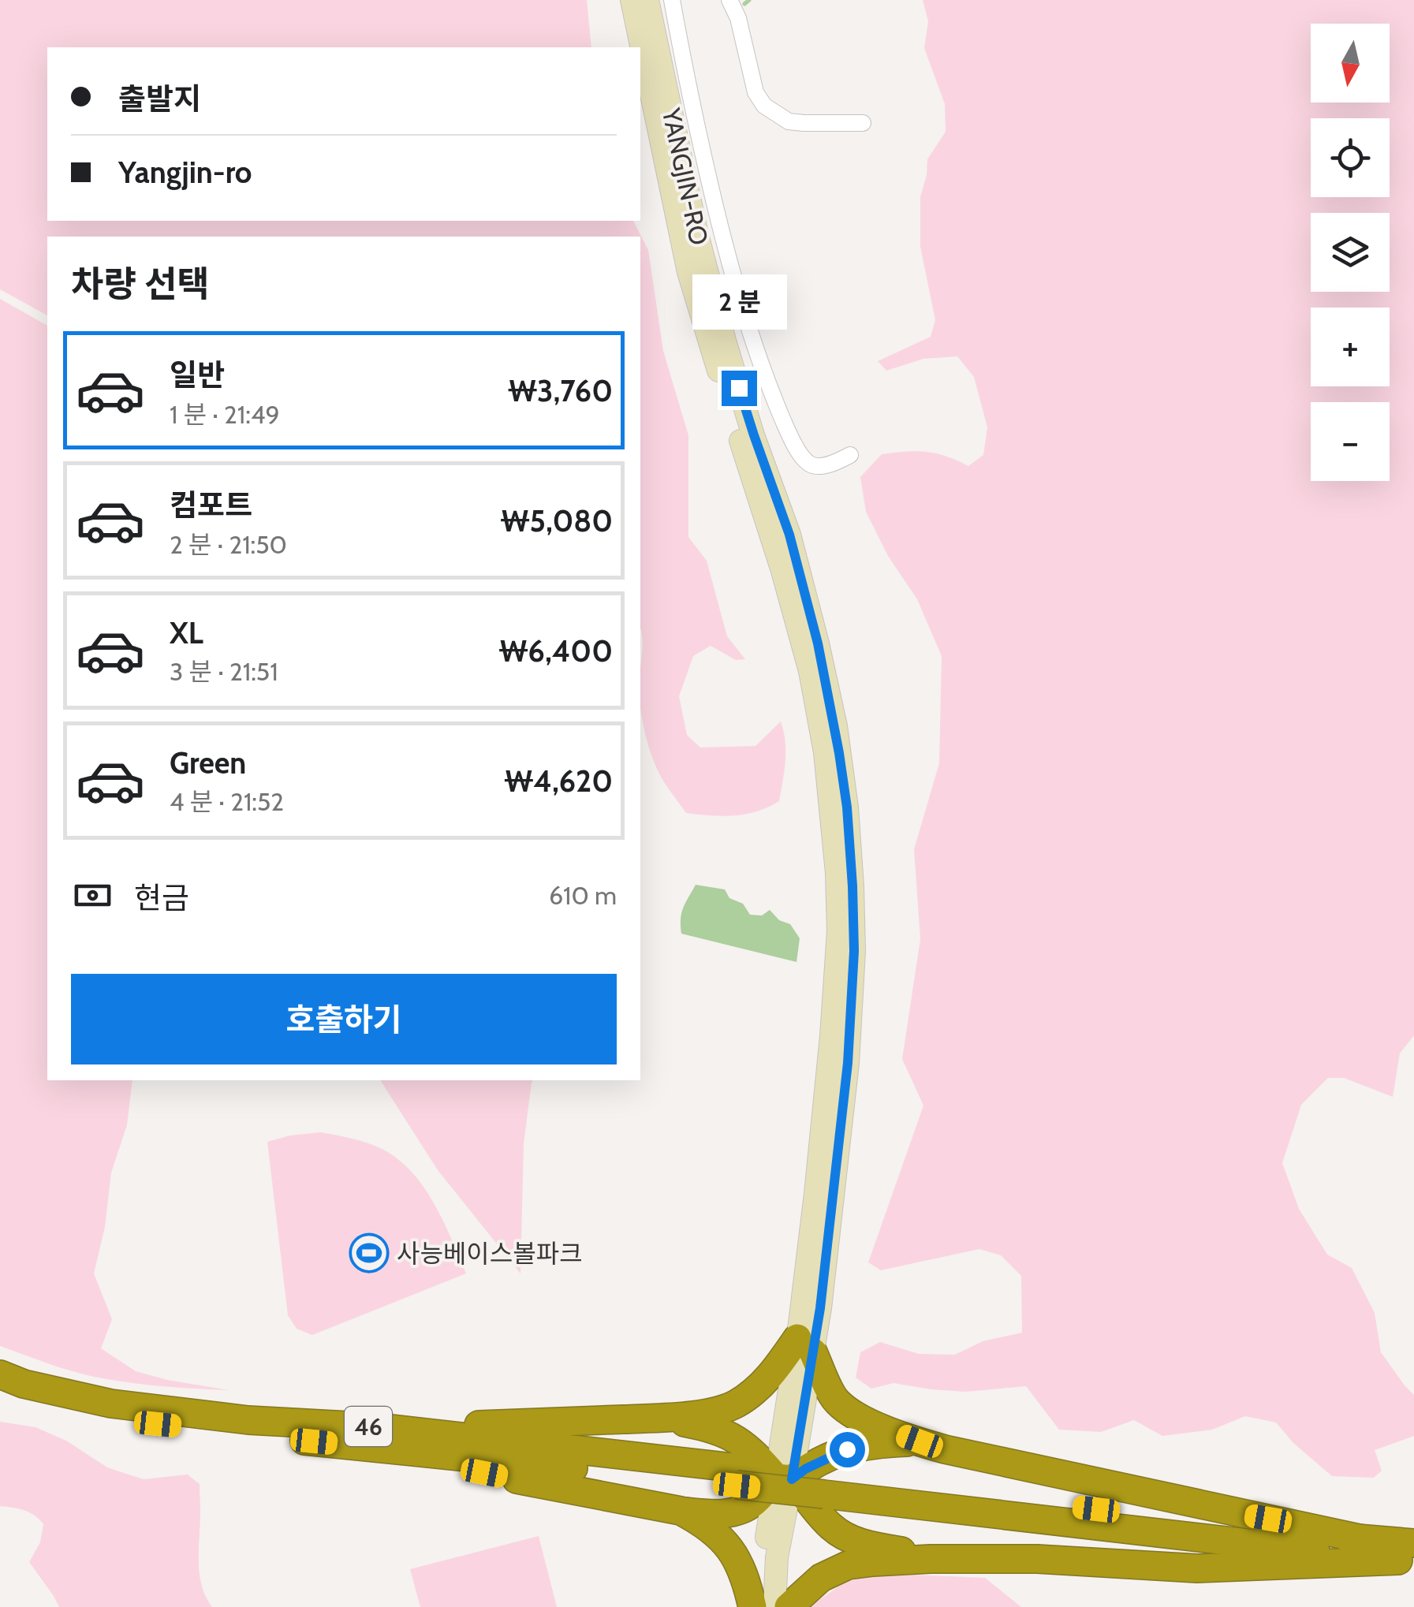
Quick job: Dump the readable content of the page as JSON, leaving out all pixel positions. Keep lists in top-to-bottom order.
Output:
{
  "streets": {
    "highway": ["46"],
    "main road": ["YANGJIN-RO"]
  },
  "places": {
    "sports": ["사능베이스볼파크"]
  },
  "north": "bottom",
  "page": {
    "map_buttons": ["+", "−"],
    "banner": ["출발지", "Yangjin-ro"],
    "heading": "차량 선택",
    "bubble": "2 분",
    "list": [
      {
        "name": "일반",
        "note": "1 분 · 21:49",
        "value": "₩3,760"
      },
      {
        "name": "컴포트",
        "note": "2 분 · 21:50",
        "value": "₩5,080"
      },
      {
        "name": "XL",
        "note": "3 분 · 21:51",
        "value": "₩6,400"
      },
      {
        "name": "Green",
        "note": "4 분 · 21:52",
        "value": "₩4,620"
      }
    ],
    "pay": ["현금", "610 m"],
    "buttons": "호출하기"
  }
}
